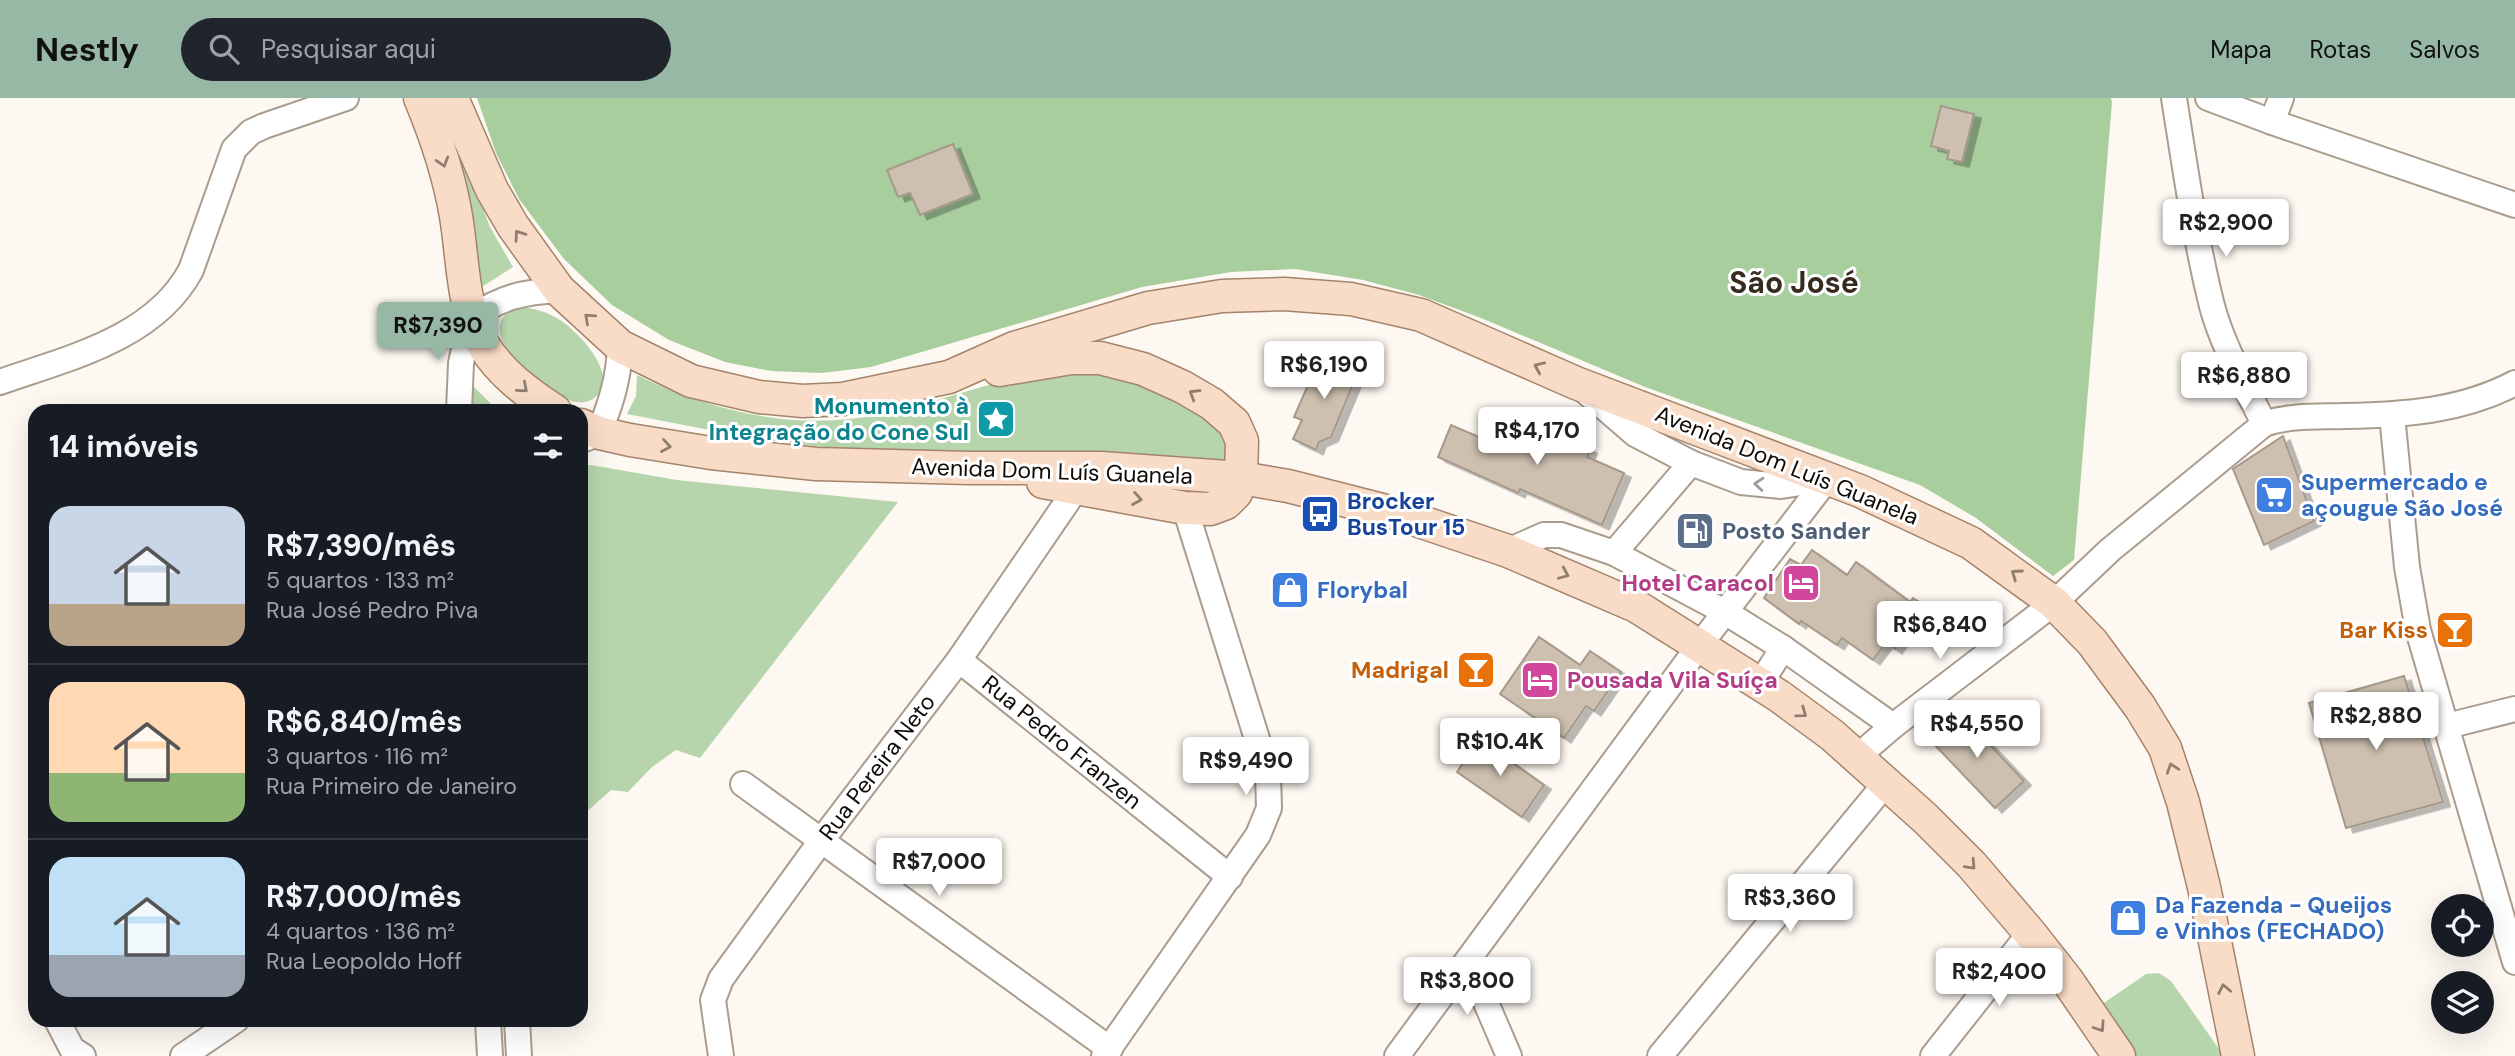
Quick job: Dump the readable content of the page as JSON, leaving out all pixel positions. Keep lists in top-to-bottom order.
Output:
{
  "streets": {
    "main road": ["Avenida Dom Luís Guanela"],
    "street": ["Rua Pedro Franzen", "Rua Pereira Neto"]
  },
  "crossings": [
    ["Rua Pedro Franzen", "Rua Pereira Neto"]
  ],
  "districts": ["São José"],
  "places": {
    "place": ["Monumento à Integração do Cone Sul"],
    "supermarket": ["Supermercado e açougue São José"],
    "bus stop": ["Brocker BusTour 15"],
    "fuel station": ["Posto Sander"],
    "hotel": ["Hotel Caracol", "Pousada Vila Suíça"],
    "shop": ["Florybal", "Da Fazenda - Queijos e Vinhos (FECHADO)"],
    "bar": ["Bar Kiss", "Madrigal"]
  },
  "page": {
    "header": "Nestly",
    "search": "Pesquisar aqui",
    "nav": ["Mapa", "Rotas", "Salvos"],
    "price": [
      "R$2,900",
      "R$7,390",
      "R$6,190",
      "R$6,880",
      "R$4,170",
      "R$6,840",
      "R$2,880",
      "R$4,550",
      "R$10.4K",
      "R$9,490",
      "R$7,000",
      "R$3,360",
      "R$2,400",
      "R$3,800"
    ],
    "heading": "14 imóveis",
    "list": [
      {
        "name": "R$7,390/mês",
        "note": "5 quartos · 133 m² · Rua José Pedro Piva"
      },
      {
        "name": "R$6,840/mês",
        "note": "3 quartos · 116 m² · Rua Primeiro de Janeiro"
      },
      {
        "name": "R$7,000/mês",
        "note": "4 quartos · 136 m² · Rua Leopoldo Hoff"
      }
    ]
  }
}
